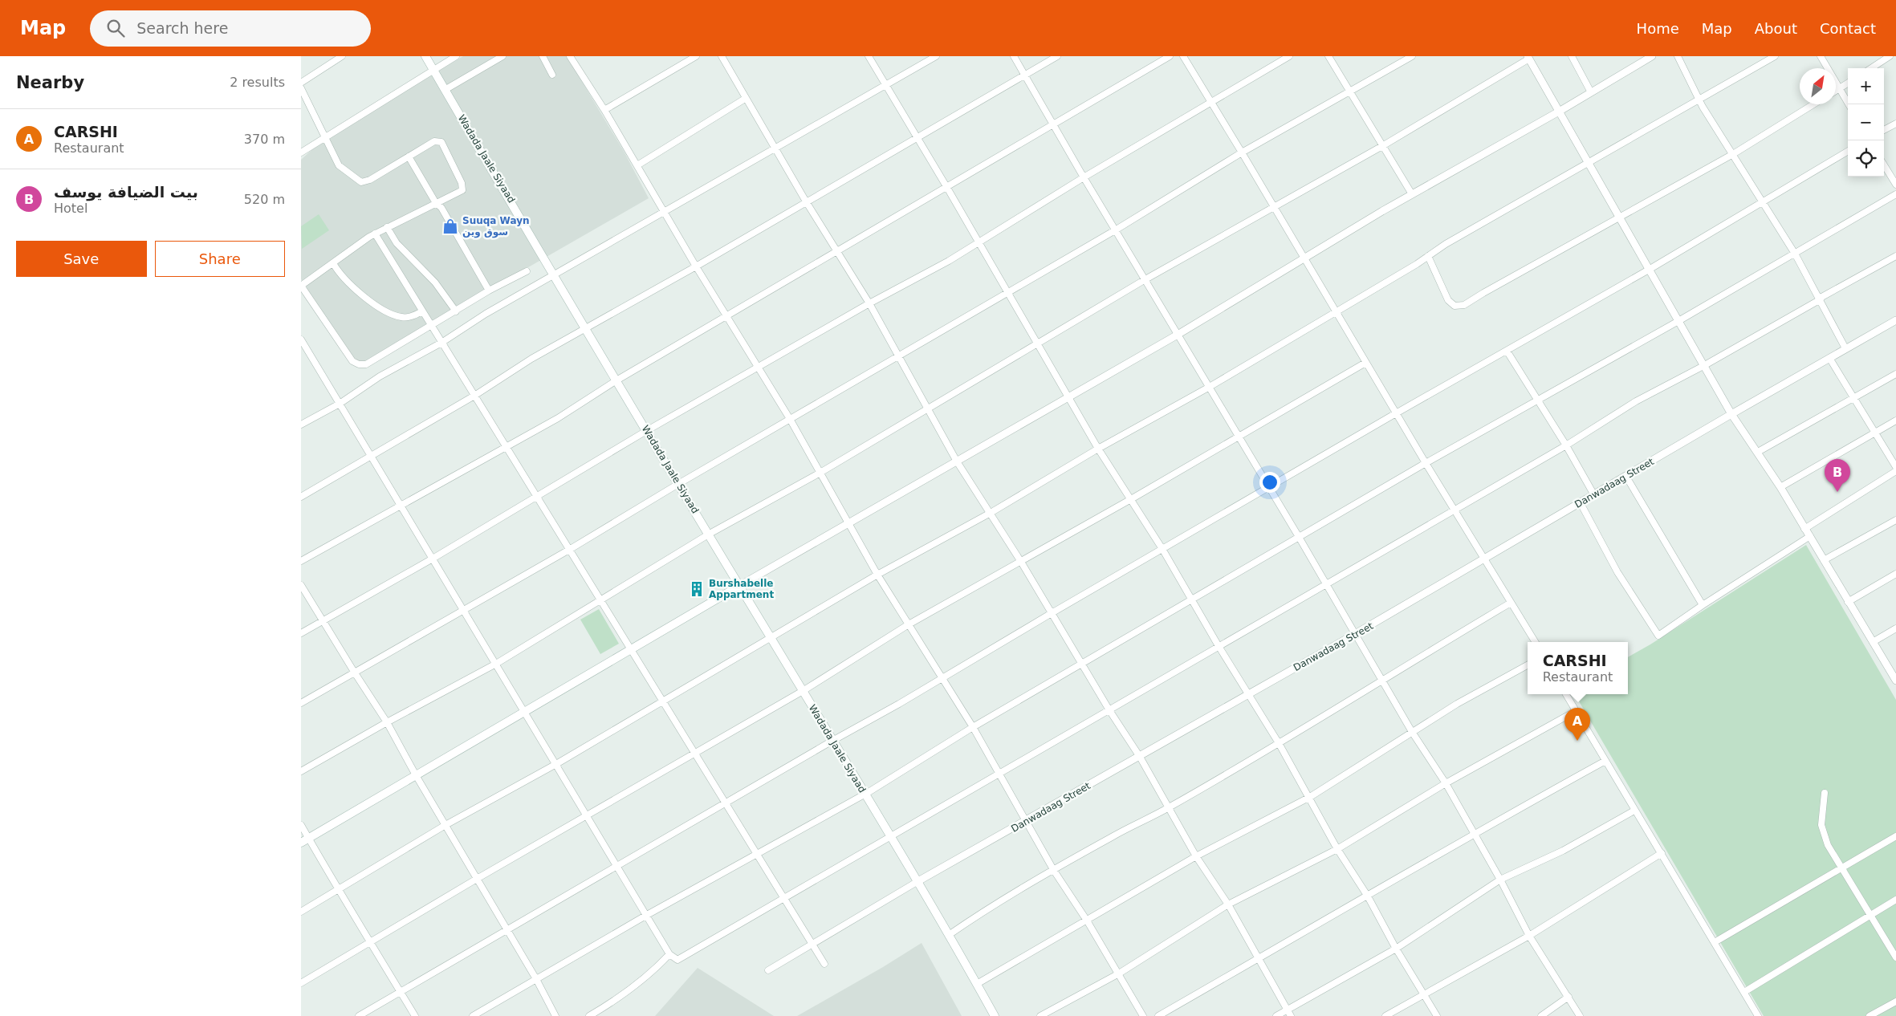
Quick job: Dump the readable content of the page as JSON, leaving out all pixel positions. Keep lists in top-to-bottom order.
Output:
{
  "streets": {
    "main road": ["Wadada Jaale Siyaad"],
    "street": ["Danwadaag Street"]
  },
  "crossings": [
    ["Wadada Jaale Siyaad", "Danwadaag Street"]
  ],
  "places": {
    "shop": ["Suuqa Wayn سوق وين"],
    "building": ["Burshabelle Appartment"]
  },
  "north": "top right",
  "page": {
    "header": "Map",
    "search": "Search here",
    "nav": [
      "Home",
      "Map",
      "About",
      "Contact"
    ],
    "heading": ["Nearby", "2 results"],
    "map_buttons": ["+", "−"],
    "list": [
      {
        "mark": "A",
        "name": "CARSHI",
        "note": "Restaurant",
        "value": "370 m"
      },
      {
        "mark": "B",
        "name": "بيت الضيافة يوسف",
        "note": "Hotel",
        "value": "520 m"
      }
    ],
    "buttons": ["Save", "Share"],
    "pins": ["B", "A"],
    "popup": ["CARSHI", "Restaurant"]
  }
}
